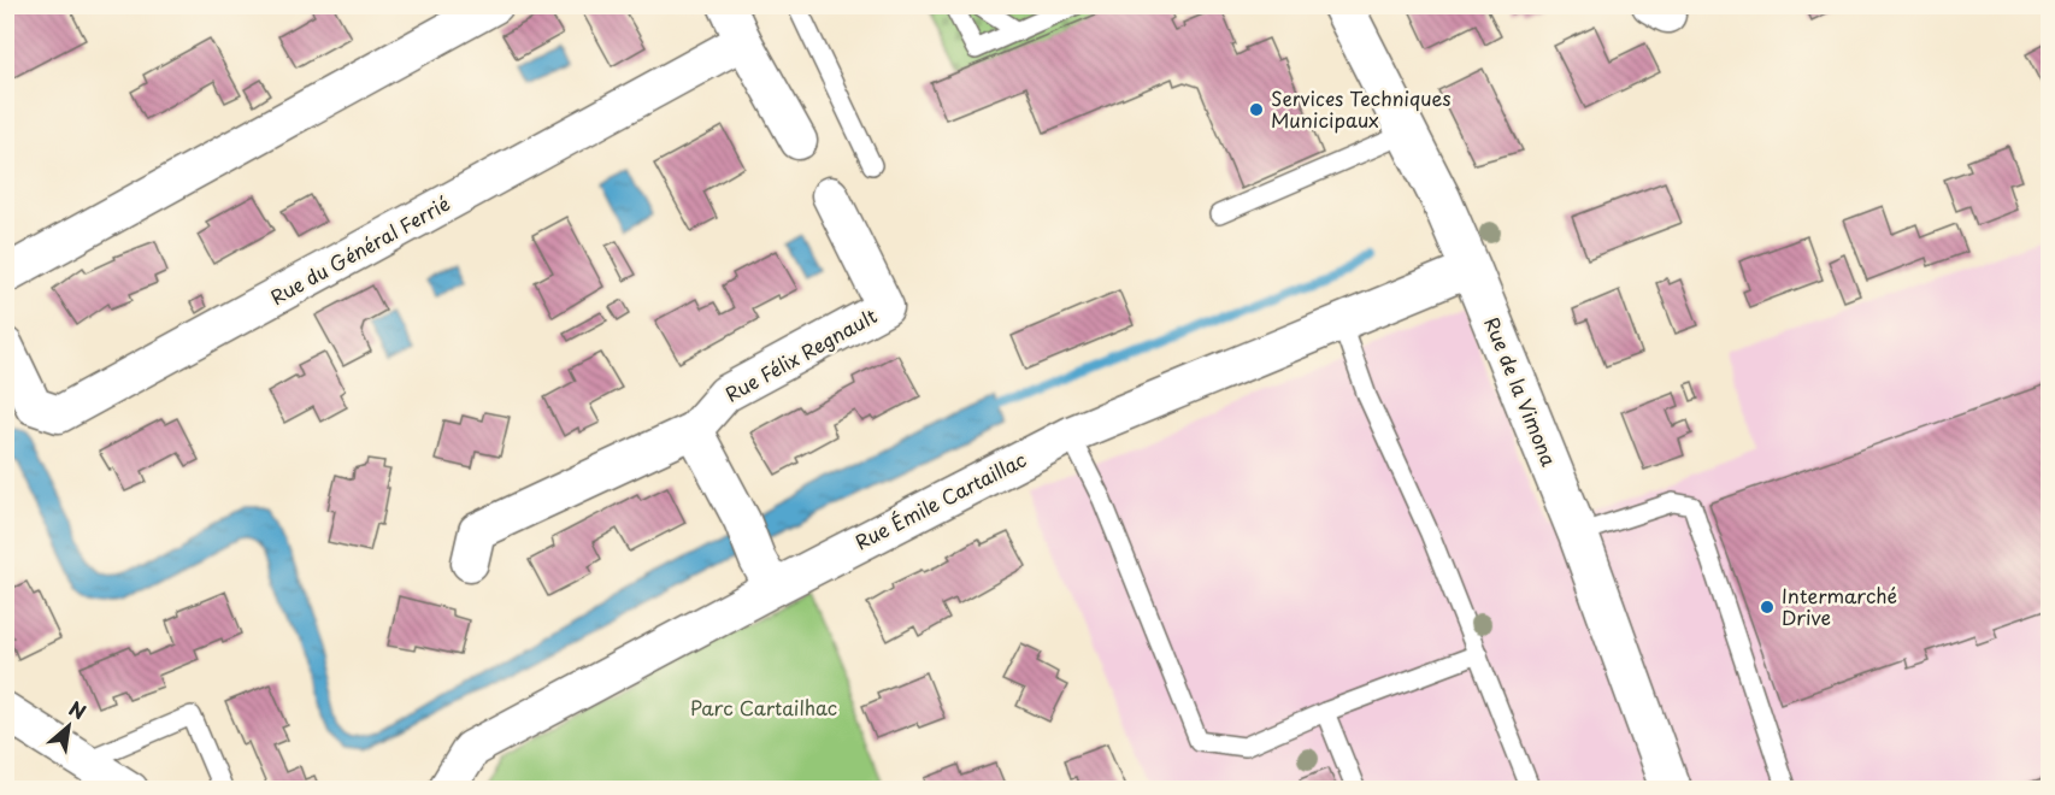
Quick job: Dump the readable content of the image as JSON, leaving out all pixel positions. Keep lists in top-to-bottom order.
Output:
{
  "streets": {
    "street": [
      "Rue du Général Ferrié",
      "Rue Félix Regnault",
      "Rue de la Vimona",
      "Rue Émile Cartaillac"
    ]
  },
  "crossings": [
    ["Rue de la Vimona", "Rue Émile Cartaillac"]
  ],
  "parks": ["Parc Cartailhac"],
  "places": ["Services Techniques Municipaux", "Intermarché Drive"],
  "north": "top right"
}
